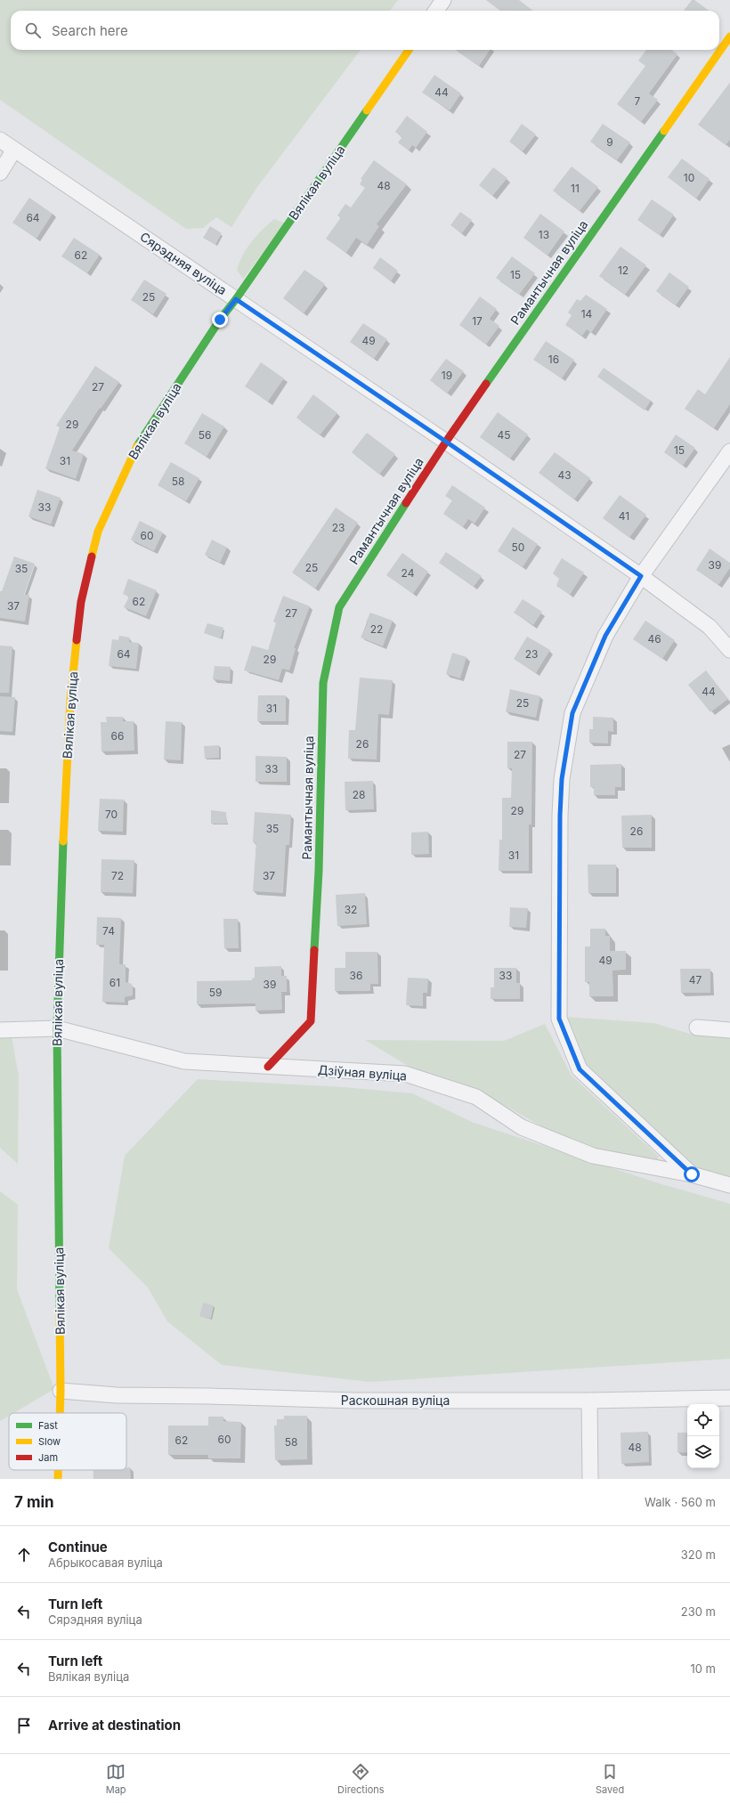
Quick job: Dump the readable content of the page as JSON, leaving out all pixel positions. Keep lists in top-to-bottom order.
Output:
{
  "streets": {
    "street": [
      "Вялікая вуліца",
      "Сярэдняя вуліца",
      "Рамантычная вуліца",
      "Дзіўная вуліца",
      "Раскошная вуліца"
    ]
  },
  "crossings": [
    ["Вялікая вуліца", "Сярэдняя вуліца"],
    ["Вялікая вуліца", "Дзіўная вуліца"],
    ["Вялікая вуліца", "Раскошная вуліца"],
    ["Сярэдняя вуліца", "Рамантычная вуліца"],
    ["Рамантычная вуліца", "Дзіўная вуліца"]
  ],
  "house_numbers": [
    "44",
    "7",
    "9",
    "10",
    "48",
    "11",
    "64",
    "13",
    "62",
    "12",
    "15",
    "25",
    "14",
    "17",
    "49",
    "16",
    "19",
    "27",
    "29",
    "56",
    "45",
    "15",
    "31",
    "43",
    "58",
    "33",
    "41",
    "23",
    "60",
    "50",
    "39",
    "25",
    "35",
    "24",
    "62",
    "37",
    "27",
    "22",
    "46",
    "64",
    "23",
    "29",
    "44",
    "25",
    "31",
    "66",
    "26",
    "27",
    "33",
    "28",
    "29",
    "70",
    "35",
    "26",
    "31",
    "72",
    "37",
    "32",
    "74",
    "49",
    "36",
    "33",
    "47",
    "61",
    "39",
    "59",
    "60",
    "62",
    "58",
    "48"
  ],
  "legend": ["Fast", "Slow", "Jam"],
  "page": {
    "search": "Search here",
    "heading": ["7 min", "Walk · 560 m"],
    "list": [
      ["Continue", "Абрыкосавая вуліца", "320 m"],
      ["Turn left", "Сярэдняя вуліца", "230 m"],
      ["Turn left", "Вялікая вуліца", "10 m"],
      "Arrive at destination"
    ],
    "nav": ["Map", "Directions", "Saved"]
  }
}
